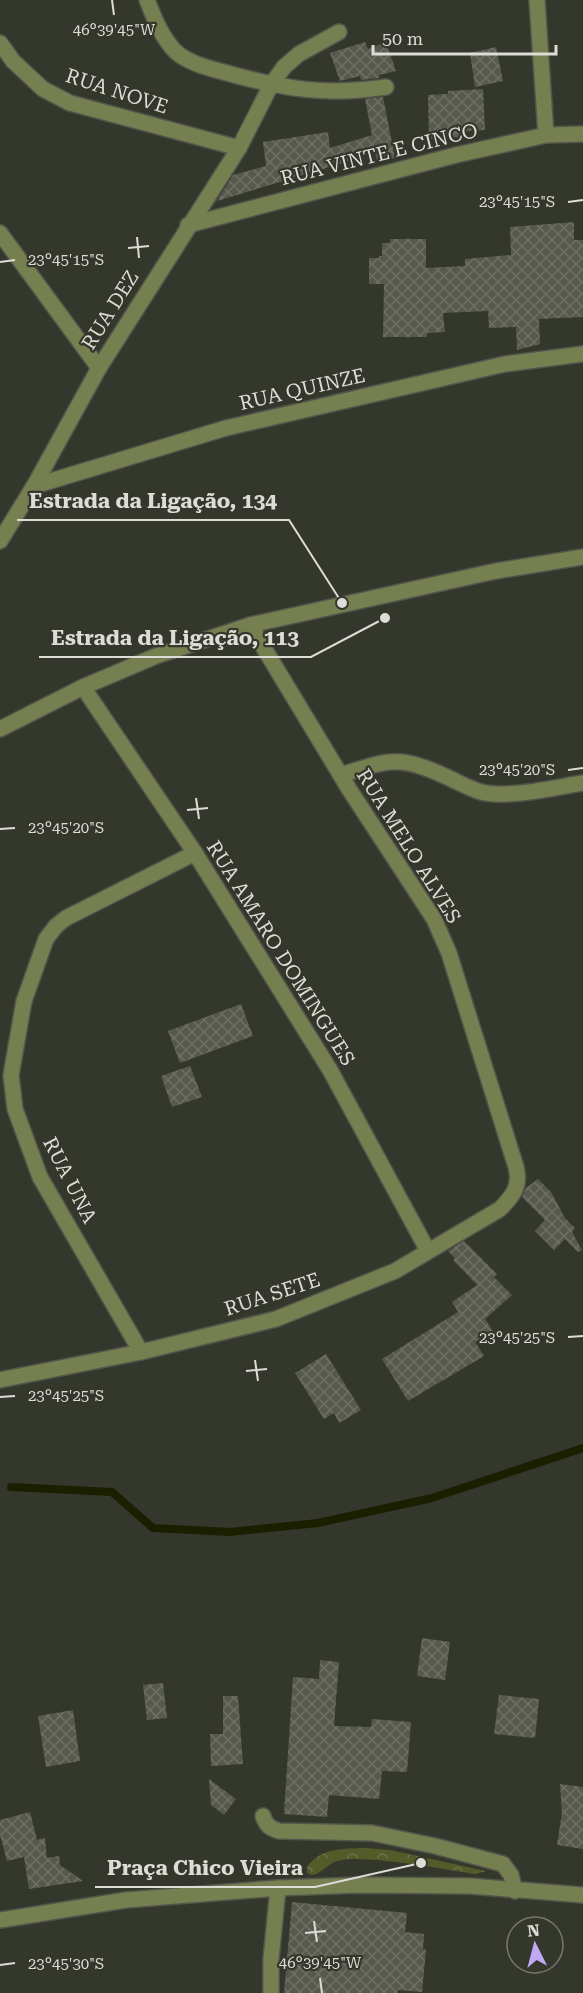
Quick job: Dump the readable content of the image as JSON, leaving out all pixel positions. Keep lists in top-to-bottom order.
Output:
{
  "streets": {
    "street": [
      "RUA NOVE",
      "RUA VINTE E CINCO",
      "RUA DEZ",
      "RUA QUINZE",
      "RUA MELO ALVES",
      "RUA AMARO DOMINGUES",
      "RUA UNA",
      "RUA SETE"
    ]
  },
  "crossings": [
    ["RUA NOVE", "RUA DEZ"],
    ["RUA VINTE E CINCO", "RUA DEZ"],
    ["RUA DEZ", "RUA QUINZE"],
    ["RUA MELO ALVES", "RUA SETE"],
    ["RUA AMARO DOMINGUES", "RUA UNA"],
    ["RUA AMARO DOMINGUES", "RUA SETE"],
    ["RUA UNA", "RUA SETE"]
  ],
  "places": ["Estrada da Ligação, 134", "Estrada da Ligação, 113", "Praça Chico Vieira"],
  "scale_bar": "50 m",
  "north": "top",
  "coordinates": [
    "46°39'45\"W",
    "23°45'15\"S",
    "23°45'20\"S",
    "23°45'25\"S",
    "23°45'30\"S"
  ]
}
